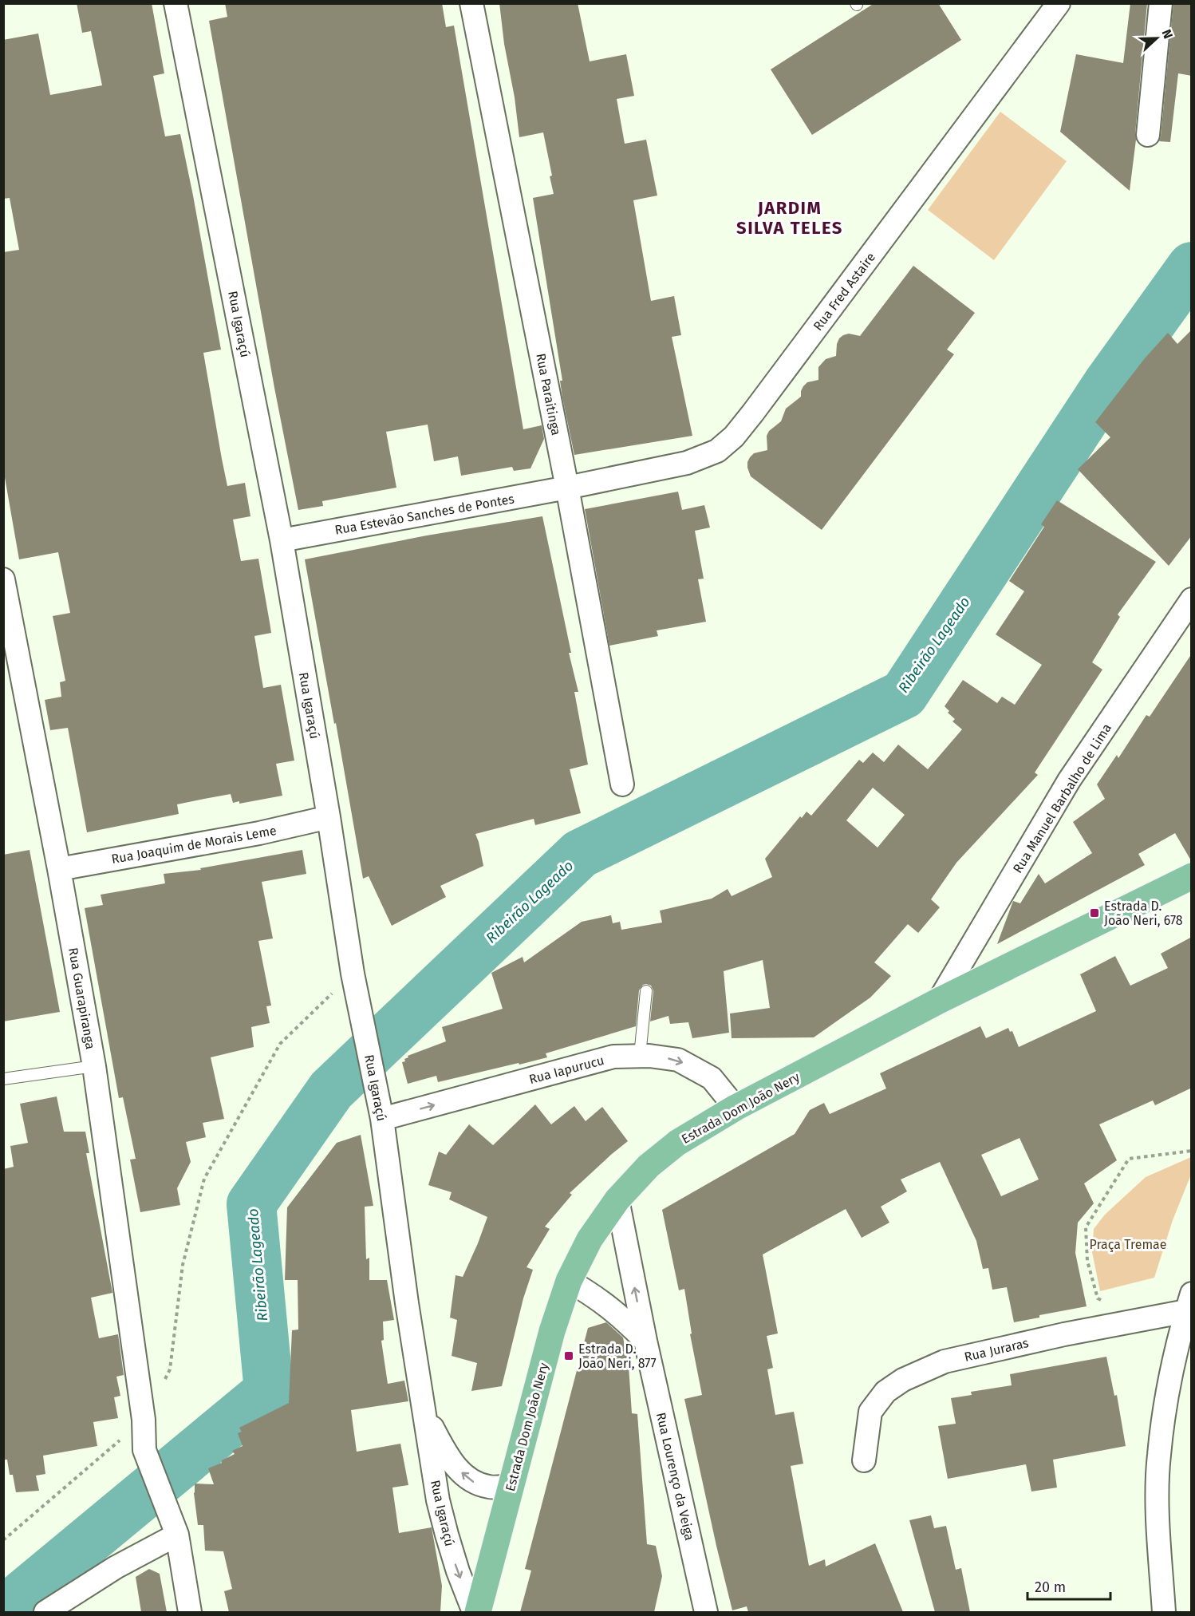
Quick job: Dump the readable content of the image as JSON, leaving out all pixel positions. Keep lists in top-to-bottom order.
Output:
{
  "streets": {
    "main road": ["Estrada Dom João Nery"],
    "street": [
      "Rua Fred Astaire",
      "Rua Igaraçú",
      "Rua Paraitinga",
      "Rua Estevão Sanches de Pontes",
      "Rua Manuel Barbalho de Lima",
      "Rua Joaquim de Morais Leme",
      "Rua Guarapiranga",
      "Rua Iapurucu",
      "Rua Juraras",
      "Rua Lourenço da Veiga"
    ]
  },
  "crossings": [
    ["Rua Fred Astaire", "Rua Paraitinga"],
    ["Rua Fred Astaire", "Rua Estevão Sanches de Pontes"],
    ["Rua Igaraçú", "Rua Estevão Sanches de Pontes"],
    ["Rua Igaraçú", "Rua Joaquim de Morais Leme"],
    ["Rua Igaraçú", "Rua Iapurucu"],
    ["Rua Igaraçú", "Estrada Dom João Nery"],
    ["Rua Paraitinga", "Rua Estevão Sanches de Pontes"],
    ["Rua Manuel Barbalho de Lima", "Estrada Dom João Nery"],
    ["Rua Joaquim de Morais Leme", "Rua Guarapiranga"],
    ["Rua Iapurucu", "Estrada Dom João Nery"],
    ["Estrada Dom João Nery", "Rua Lourenço da Veiga"]
  ],
  "one_way": ["Rua Iapurucu"],
  "districts": ["JARDIM SILVA TELES"],
  "water": ["Ribeirão Lageado"],
  "parks": ["Praça Tremae"],
  "places": {
    "transit": ["Estrada D. João Neri, 678", "Estrada D. João Neri, 877"]
  },
  "scale_bar": "20 m",
  "north": "right"
}
